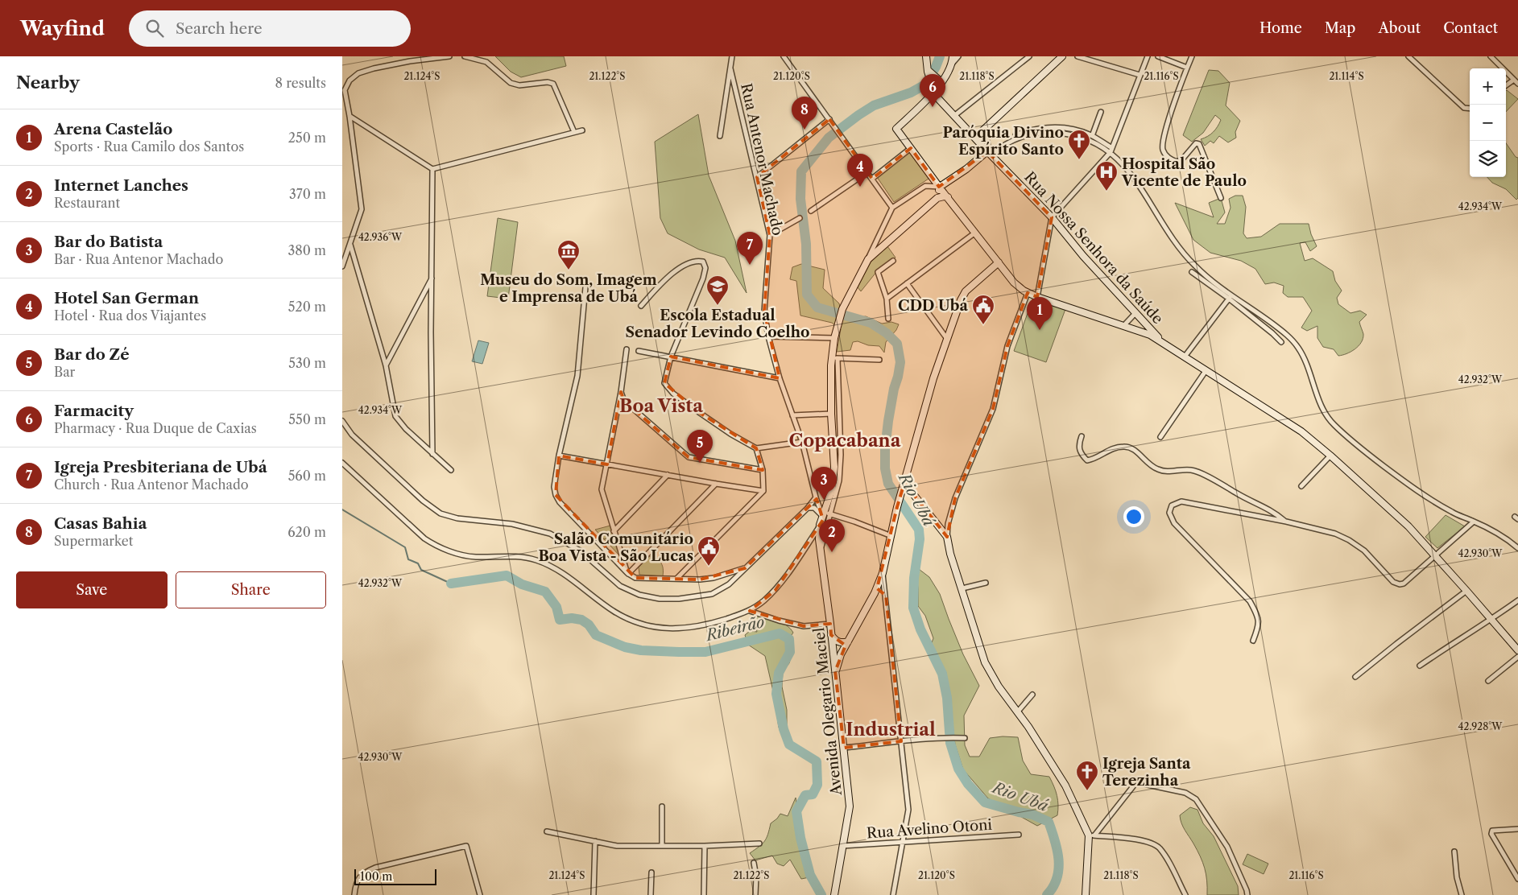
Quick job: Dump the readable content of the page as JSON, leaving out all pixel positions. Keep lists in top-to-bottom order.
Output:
{
  "streets": {
    "main road": ["Rua Nossa Senhora da Saúde", "Avenida Olegario Maciel"],
    "street": ["Rua Antenor Machado", "Rua Avelino Otoni"]
  },
  "crossings": [
    ["Rua Antenor Machado", "Avenida Olegario Maciel"],
    ["Avenida Olegario Maciel", "Rua Avelino Otoni"]
  ],
  "districts": ["Boa Vista", "Copacabana", "Industrial"],
  "water": ["Rio Ubá", "Ribeirão"],
  "places": {
    "church": ["Paróquia Divino Espírito Santo", "Igreja Santa Terezinha"],
    "hospital": ["Hospital São Vicente de Paulo"],
    "museum": ["Museu do Som, Imagem e Imprensa de Ubá"],
    "school or university": ["Escola Estadual Senador Levindo Coelho"],
    "public building": ["CDD Ubá", "Salão Comunitário Boa Vista - São Lucas"]
  },
  "scale_bar": "100 m",
  "page": {
    "header": "Wayfind",
    "search": "Search here",
    "nav": [
      "Home",
      "Map",
      "About",
      "Contact"
    ],
    "heading": ["Nearby", "8 results"],
    "map_buttons": ["+", "−"],
    "pins": [
      "6",
      "8",
      "4",
      "7",
      "1",
      "5",
      "3",
      "2"
    ],
    "list": [
      {
        "mark": "1",
        "name": "Arena Castelão",
        "note": "Sports · Rua Camilo dos Santos",
        "value": "250 m"
      },
      {
        "mark": "2",
        "name": "Internet Lanches",
        "note": "Restaurant",
        "value": "370 m"
      },
      {
        "mark": "3",
        "name": "Bar do Batista",
        "note": "Bar · Rua Antenor Machado",
        "value": "380 m"
      },
      {
        "mark": "4",
        "name": "Hotel San German",
        "note": "Hotel · Rua dos Viajantes",
        "value": "520 m"
      },
      {
        "mark": "5",
        "name": "Bar do Zé",
        "note": "Bar",
        "value": "530 m"
      },
      {
        "mark": "6",
        "name": "Farmacity",
        "note": "Pharmacy · Rua Duque de Caxias",
        "value": "550 m"
      },
      {
        "mark": "7",
        "name": "Igreja Presbiteriana de Ubá",
        "note": "Church · Rua Antenor Machado",
        "value": "560 m"
      },
      {
        "mark": "8",
        "name": "Casas Bahia",
        "note": "Supermarket",
        "value": "620 m"
      }
    ],
    "buttons": ["Save", "Share"],
    "scale": "100 m"
  },
  "coordinates": [
    "21.124°S",
    "21.122°S",
    "21.120°S",
    "21.118°S",
    "21.116°S",
    "21.114°S",
    "42.934°W",
    "42.936°W",
    "42.932°W",
    "42.930°W",
    "42.928°W"
  ]
}
